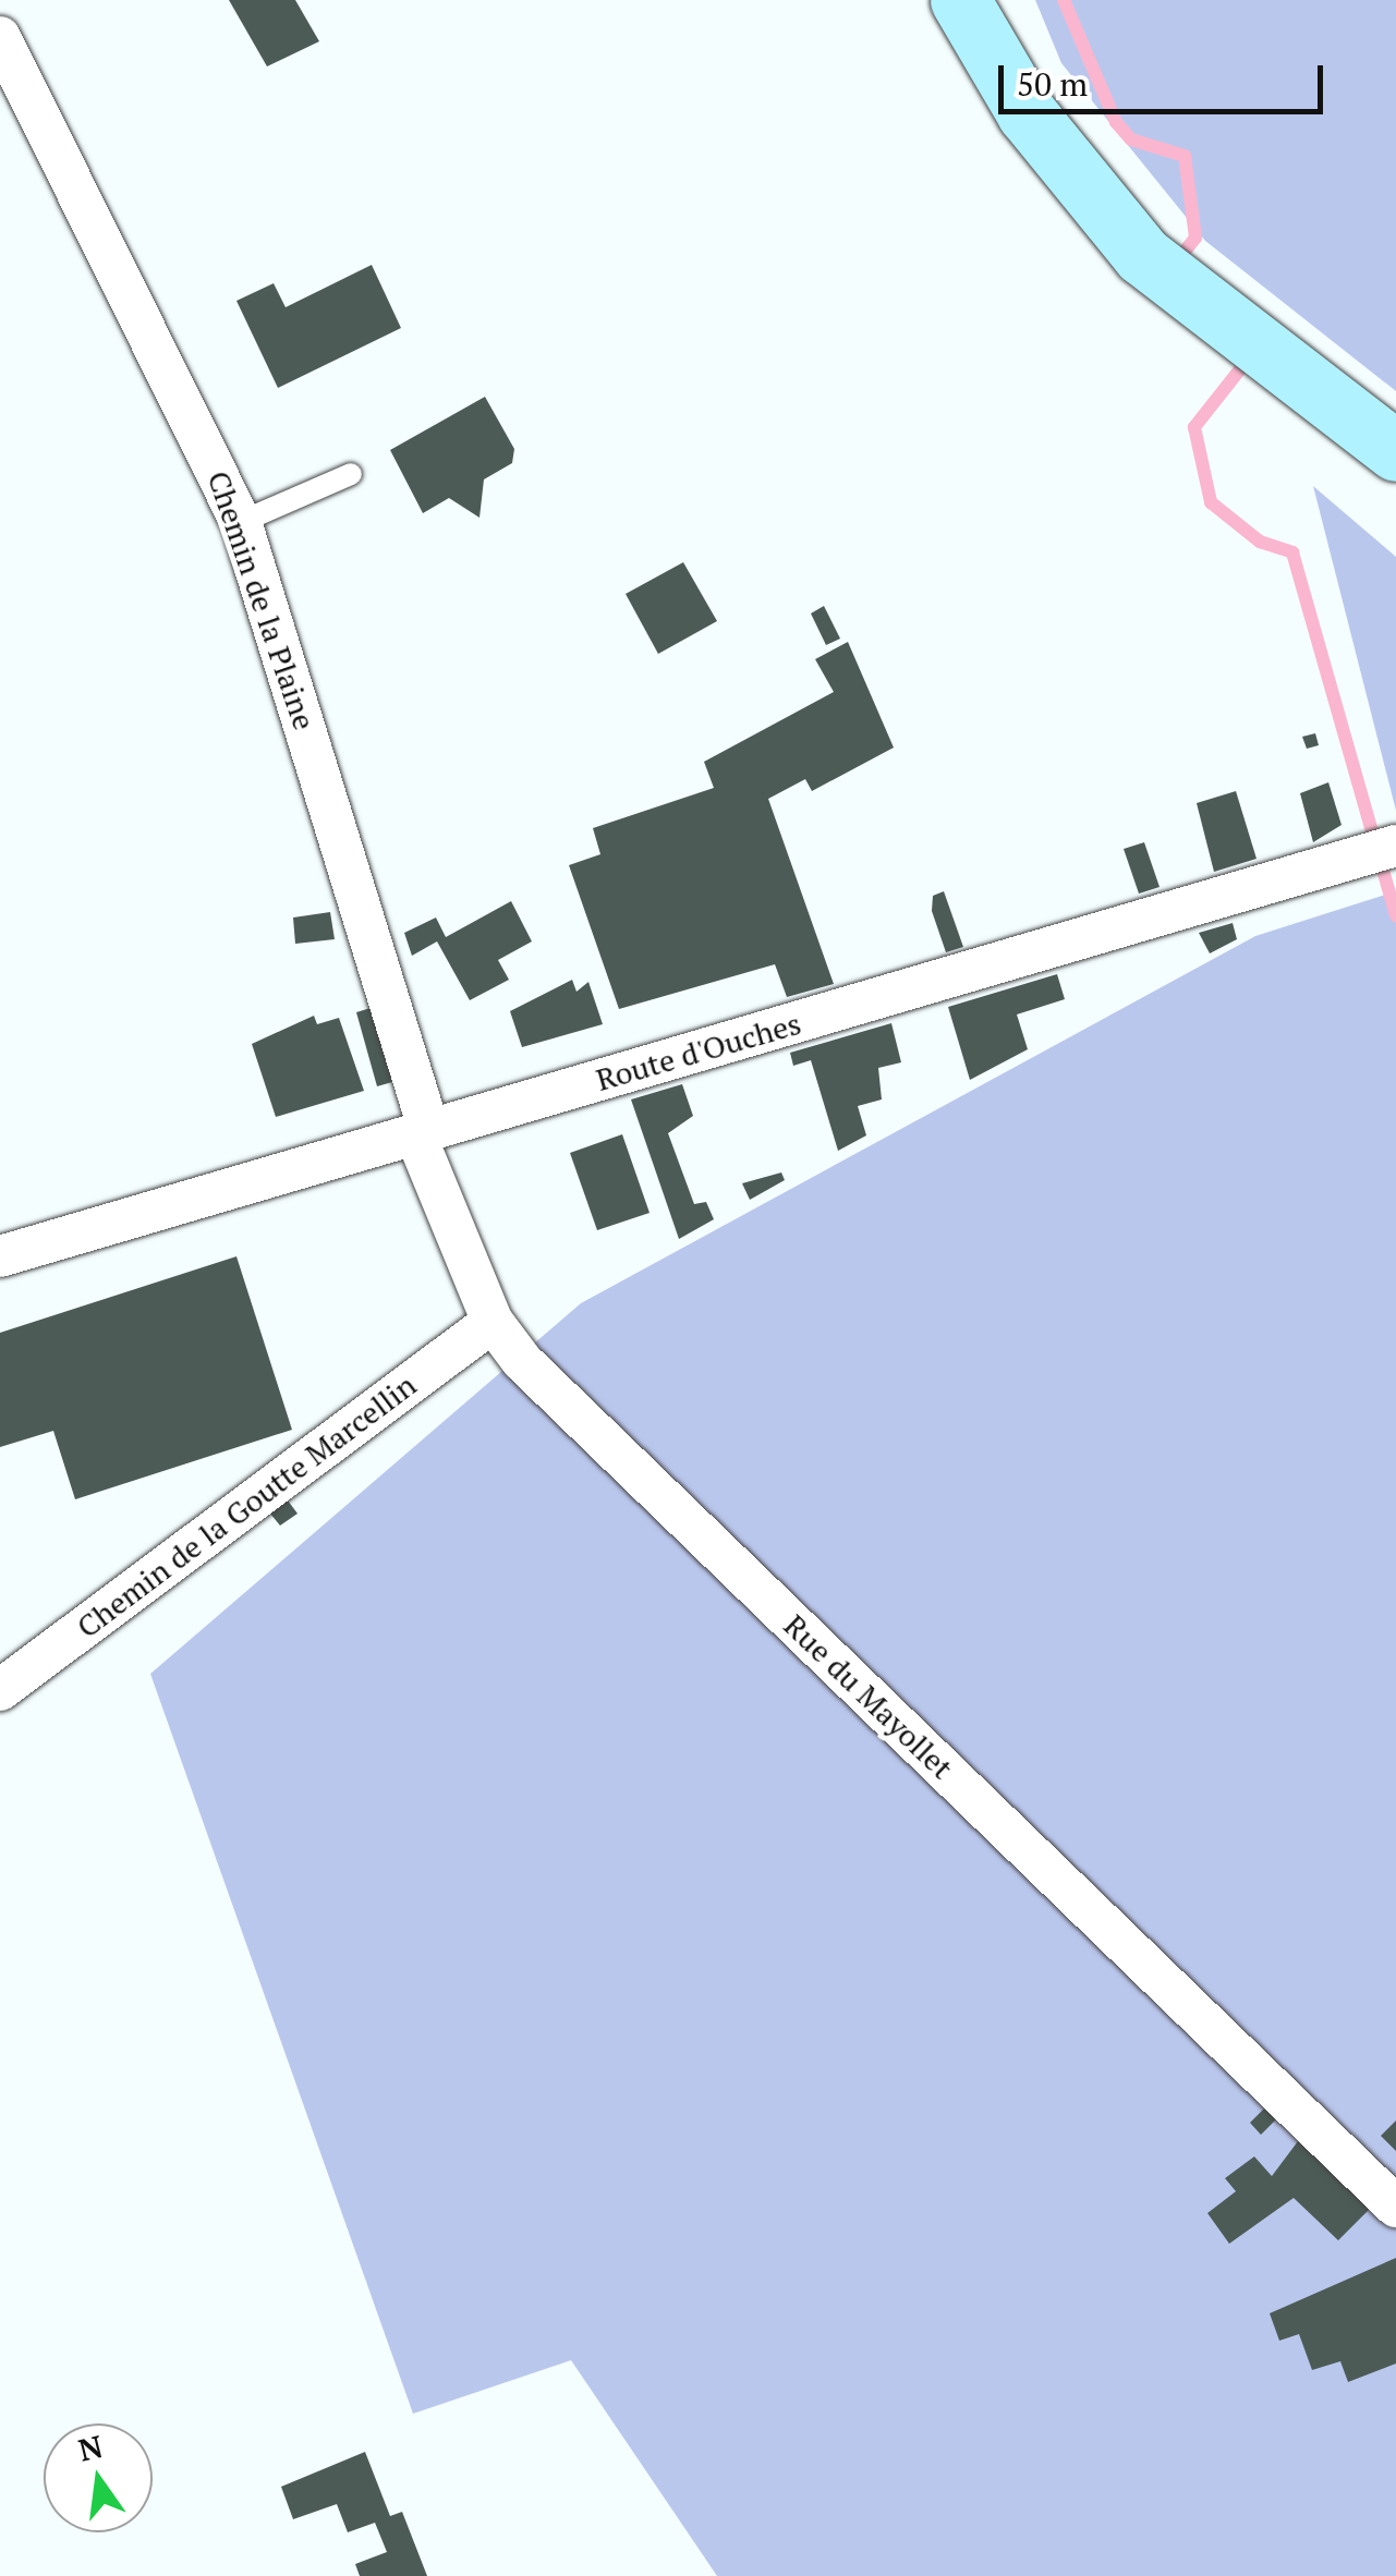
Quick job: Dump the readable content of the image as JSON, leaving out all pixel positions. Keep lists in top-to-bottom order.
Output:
{
  "streets": {
    "street": [
      "Chemin de la Plaine",
      "Route d'Ouches",
      "Chemin de la Goutte Marcellin",
      "Rue du Mayollet"
    ]
  },
  "crossings": [
    ["Chemin de la Plaine", "Route d'Ouches"],
    ["Chemin de la Plaine", "Rue du Mayollet"],
    ["Route d'Ouches", "Rue du Mayollet"],
    ["Chemin de la Goutte Marcellin", "Rue du Mayollet"]
  ],
  "scale_bar": "50 m",
  "north": "top"
}
